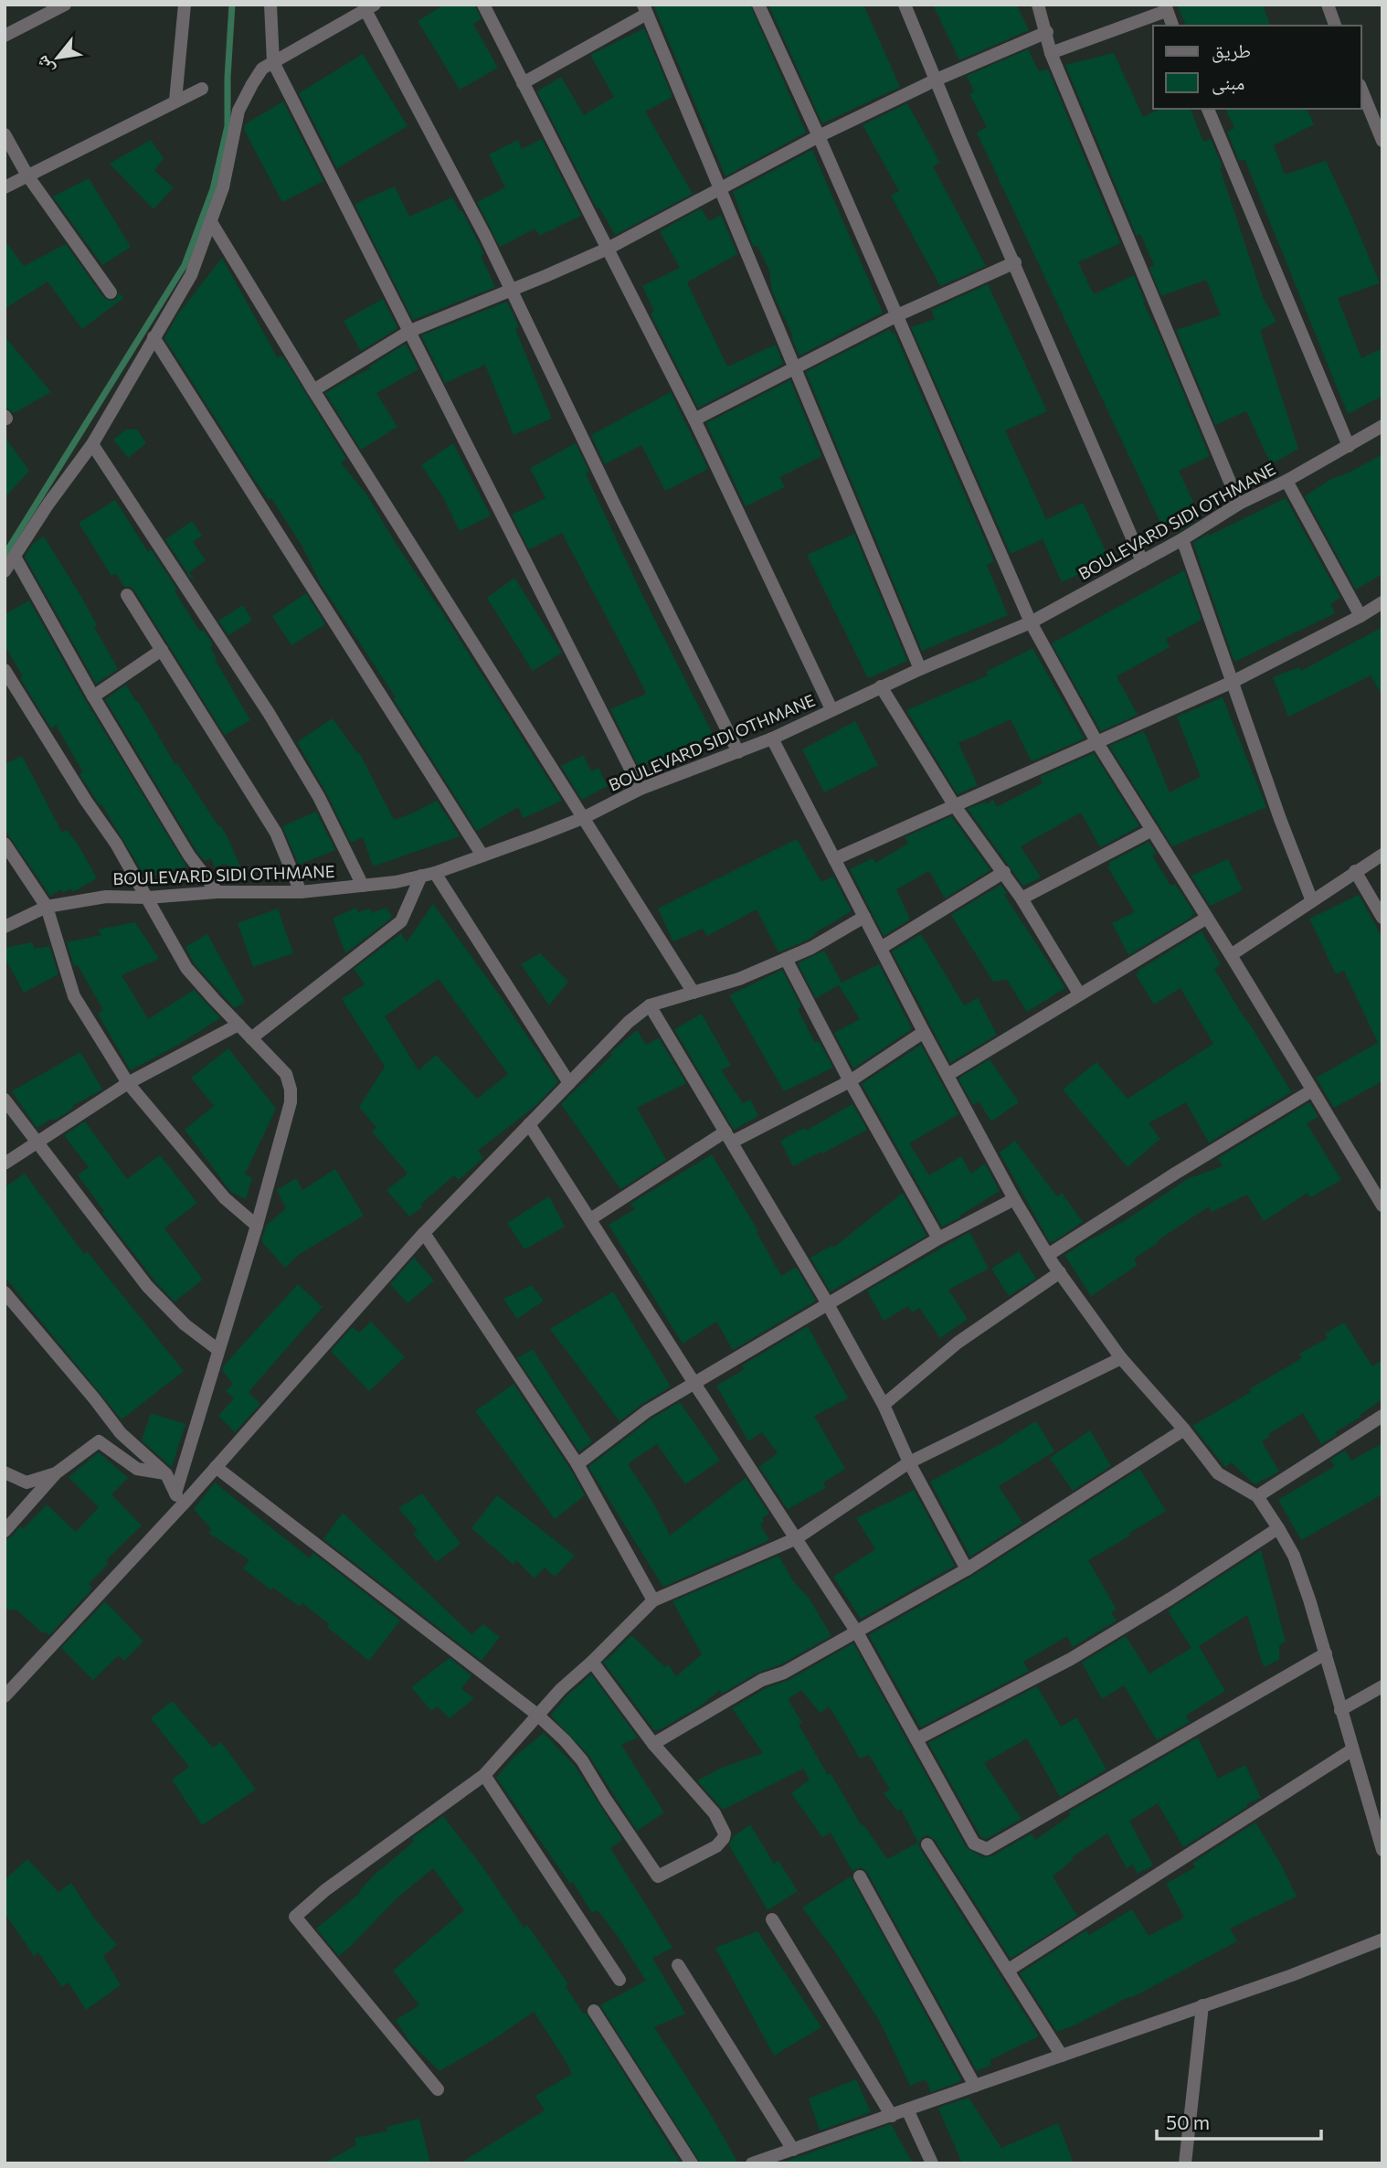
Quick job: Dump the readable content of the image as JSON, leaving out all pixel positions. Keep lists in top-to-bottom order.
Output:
{
  "streets": {
    "street": ["BOULEVARD SIDI OTHMANE"]
  },
  "legend": ["طريق", "مبنى"],
  "scale_bar": "50 m",
  "north": "bottom left"
}
